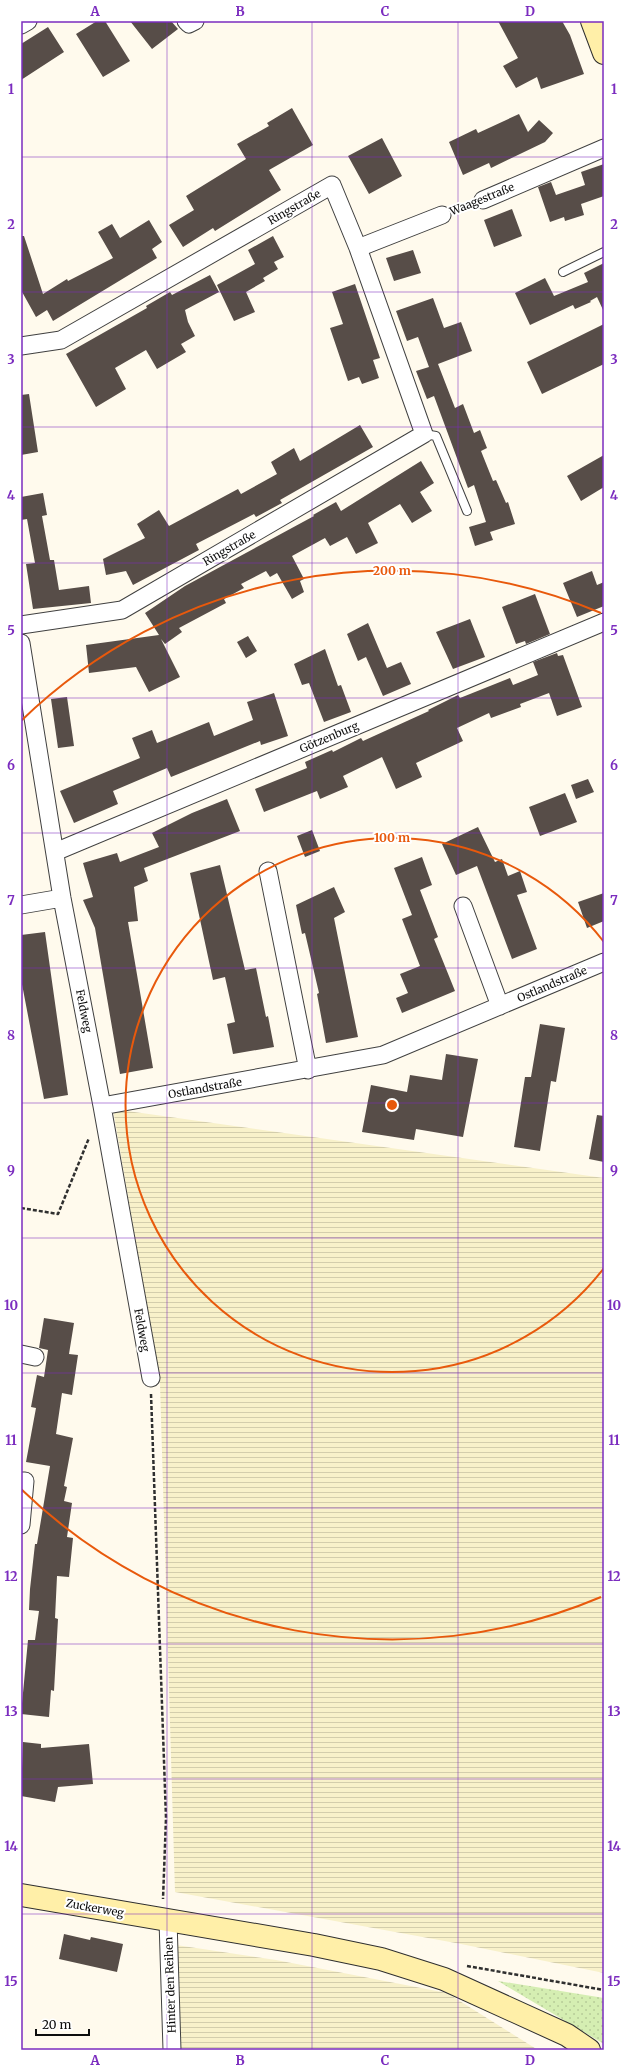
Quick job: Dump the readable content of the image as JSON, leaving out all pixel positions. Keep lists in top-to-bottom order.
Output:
{
  "streets": {
    "street": [
      "Waagestraße",
      "Ringstraße",
      "Götzenburg",
      "Ostlandstraße",
      "Feldweg",
      "Zuckerweg",
      "Hinter den Reihen"
    ]
  },
  "crossings": [
    ["Waagestraße", "Ringstraße"],
    ["Götzenburg", "Feldweg"],
    ["Ostlandstraße", "Feldweg"],
    ["Zuckerweg", "Hinter den Reihen"]
  ],
  "scale_bar": "20 m",
  "grid": {
    "columns": [
      "A",
      "B",
      "C",
      "D"
    ],
    "rows": [
      "1",
      "2",
      "3",
      "4",
      "5",
      "6",
      "7",
      "8",
      "9",
      "10",
      "11",
      "12",
      "13",
      "14",
      "15"
    ]
  },
  "rings": ["200 m", "100 m"]
}
